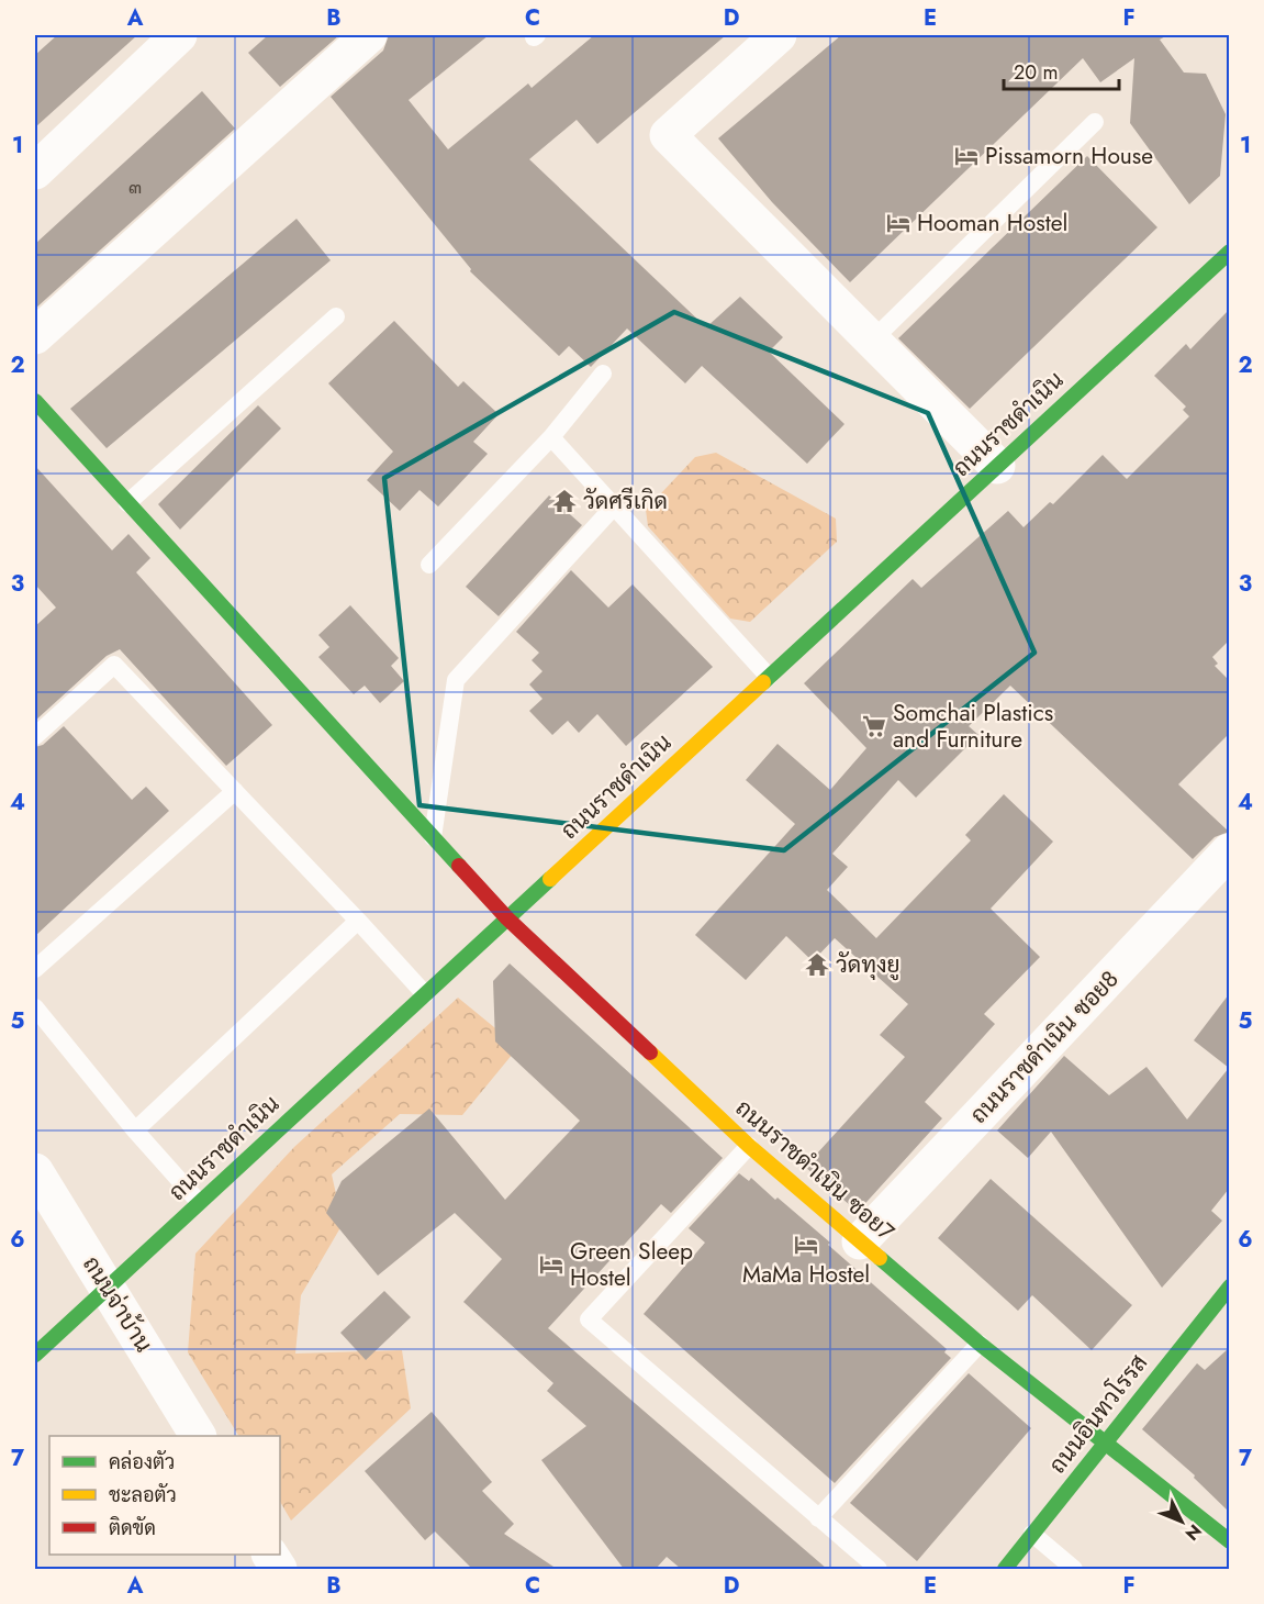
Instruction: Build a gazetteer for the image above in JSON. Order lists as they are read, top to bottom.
{
  "streets": {
    "street": [
      "ถนนราชดำเนิน",
      "ถนนราชดำเนิน ซอย8",
      "ถนนราชดำเนิน ซอย7",
      "ถนนจ่าบ้าน",
      "ถนนอินทวโรรส"
    ]
  },
  "crossings": [
    ["ถนนราชดำเนิน", "ถนนราชดำเนิน ซอย7"],
    ["ถนนราชดำเนิน", "ถนนจ่าบ้าน"],
    ["ถนนราชดำเนิน ซอย8", "ถนนราชดำเนิน ซอย7"],
    ["ถนนราชดำเนิน ซอย7", "ถนนอินทวโรรส"]
  ],
  "places": {
    "hotel": [
      "Pissamorn House",
      "Hooman Hostel",
      "MaMa Hostel",
      "Green Sleep Hostel"
    ],
    "temple": ["วัดศรีเกิด", "วัดทุงยู"],
    "supermarket": ["Somchai Plastics and Furniture"]
  },
  "house_numbers": ["๓"],
  "legend": ["คล่องตัว", "ชะลอตัว", "ติดขัด"],
  "scale_bar": "20 m",
  "north": "bottom right",
  "grid": {
    "columns": [
      "A",
      "B",
      "C",
      "D",
      "E",
      "F"
    ],
    "rows": [
      "1",
      "2",
      "3",
      "4",
      "5",
      "6",
      "7"
    ]
  }
}
